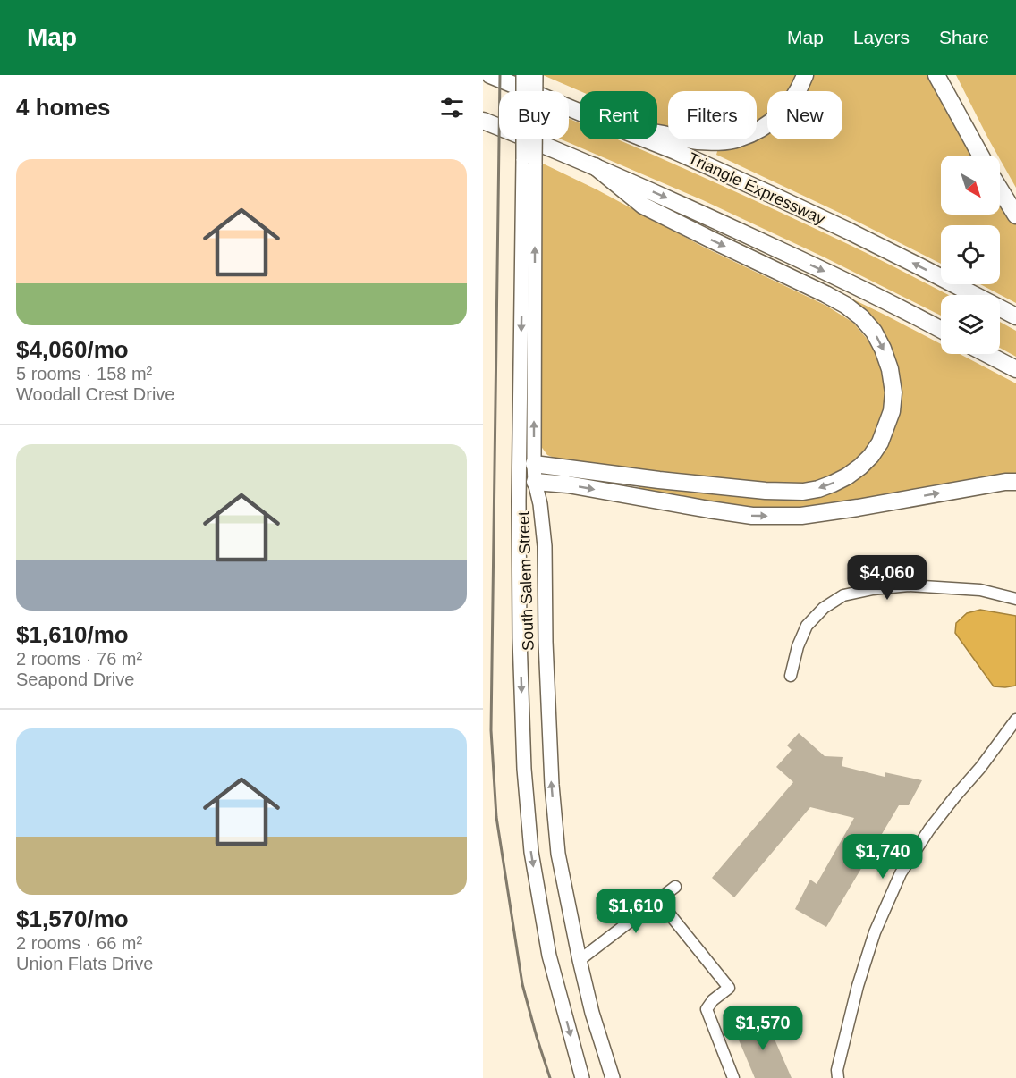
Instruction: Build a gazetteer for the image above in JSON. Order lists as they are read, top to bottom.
{
  "streets": {
    "highway": ["Triangle Expressway"],
    "main road": ["South Salem Street"]
  },
  "north": "bottom right",
  "page": {
    "header": "Map",
    "nav": ["Map", "Layers", "Share"],
    "heading": "4 homes",
    "chip": [
      "Buy",
      "Rent",
      "Filters",
      "New"
    ],
    "list": [
      {
        "name": "$4,060/mo",
        "note": "5 rooms · 158 m² · Woodall Crest Drive"
      },
      {
        "name": "$1,610/mo",
        "note": "2 rooms · 76 m² · Seapond Drive"
      },
      {
        "name": "$1,570/mo",
        "note": "2 rooms · 66 m² · Union Flats Drive"
      }
    ],
    "price": [
      "$4,060",
      "$1,740",
      "$1,610",
      "$1,570"
    ]
  }
}
